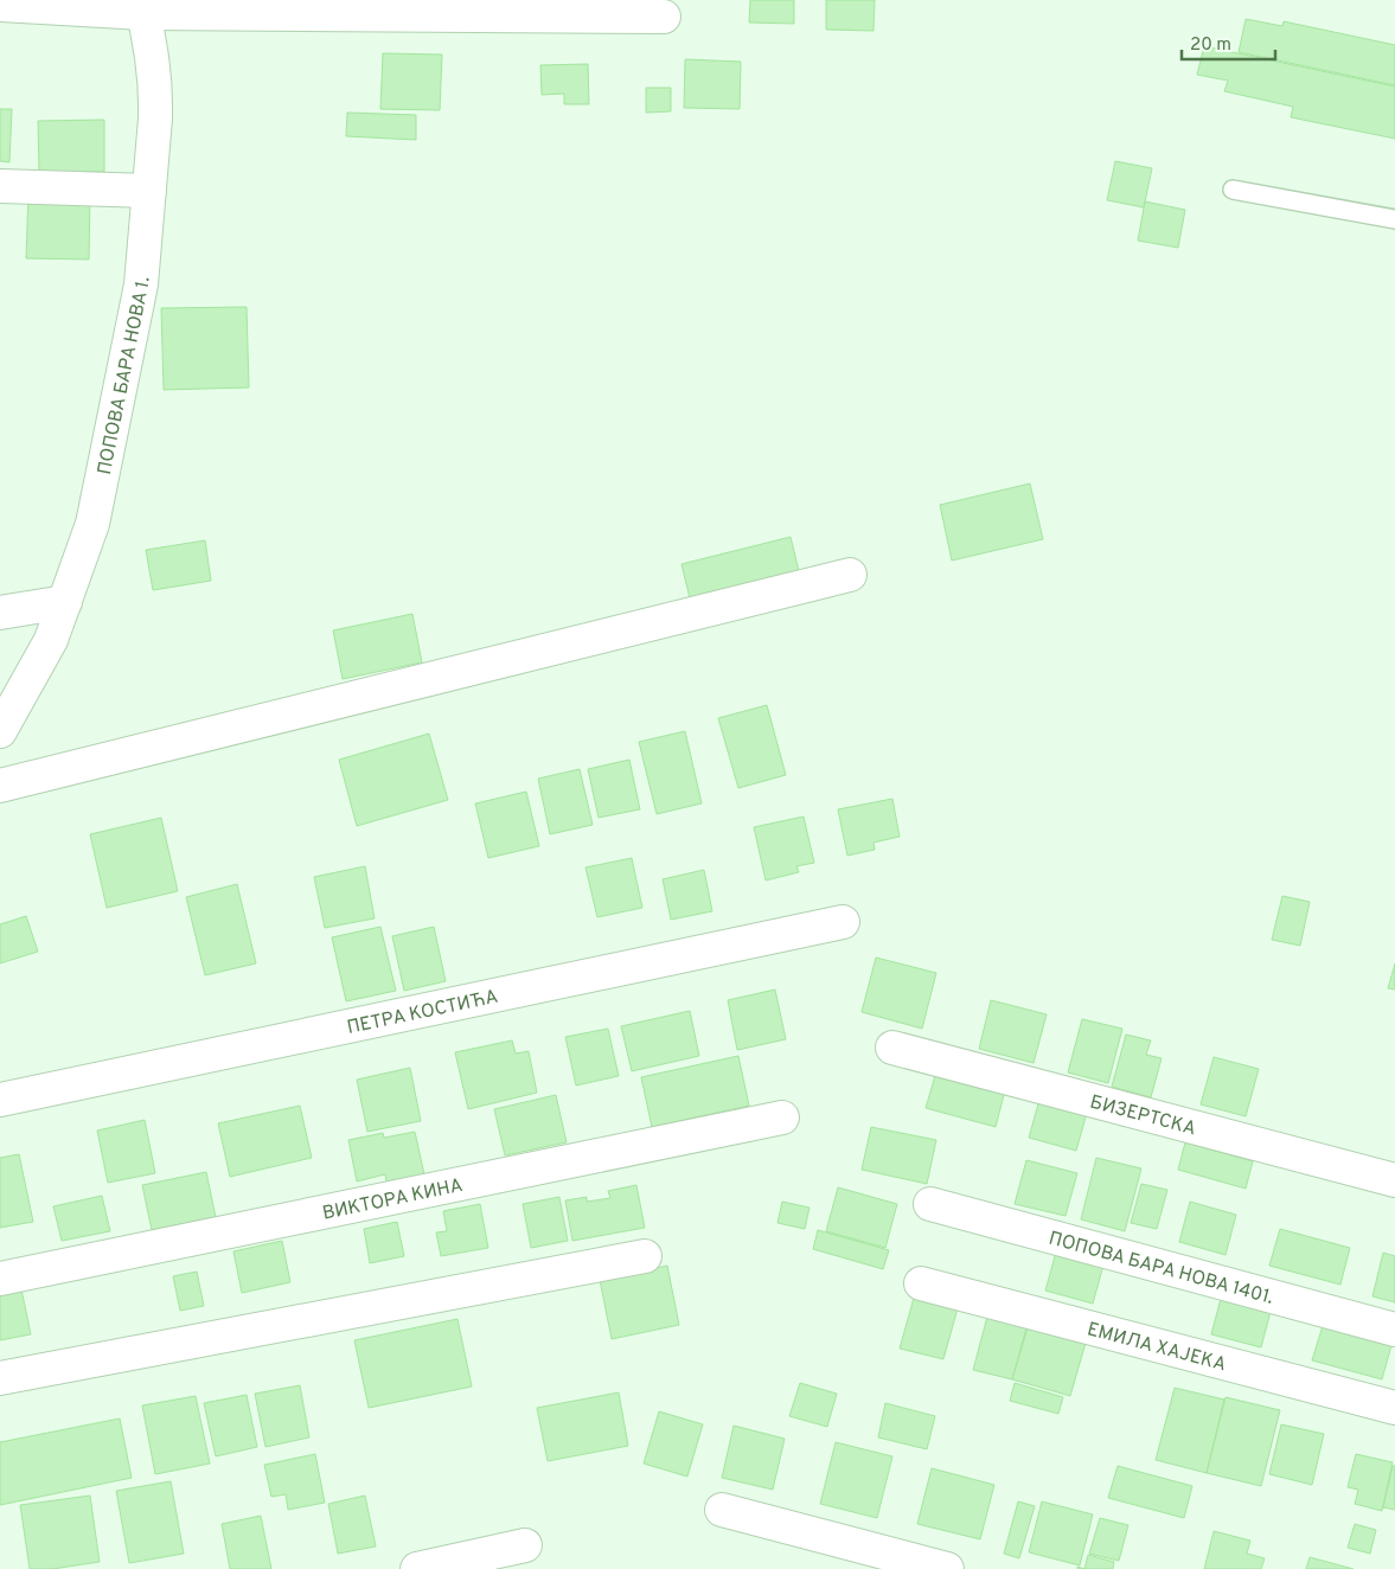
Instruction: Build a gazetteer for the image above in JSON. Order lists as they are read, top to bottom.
{
  "streets": {
    "street": [
      "ПОПОВА БАРА НОВА 1.",
      "ПЕТРА КОСТИЋА",
      "БИЗЕРТСКА",
      "ВИКТОРА КИНА",
      "ПОПОВА БАРА НОВА 1401.",
      "ЕМИЛА ХАЈЕКА"
    ]
  },
  "scale_bar": "20 m"
}
